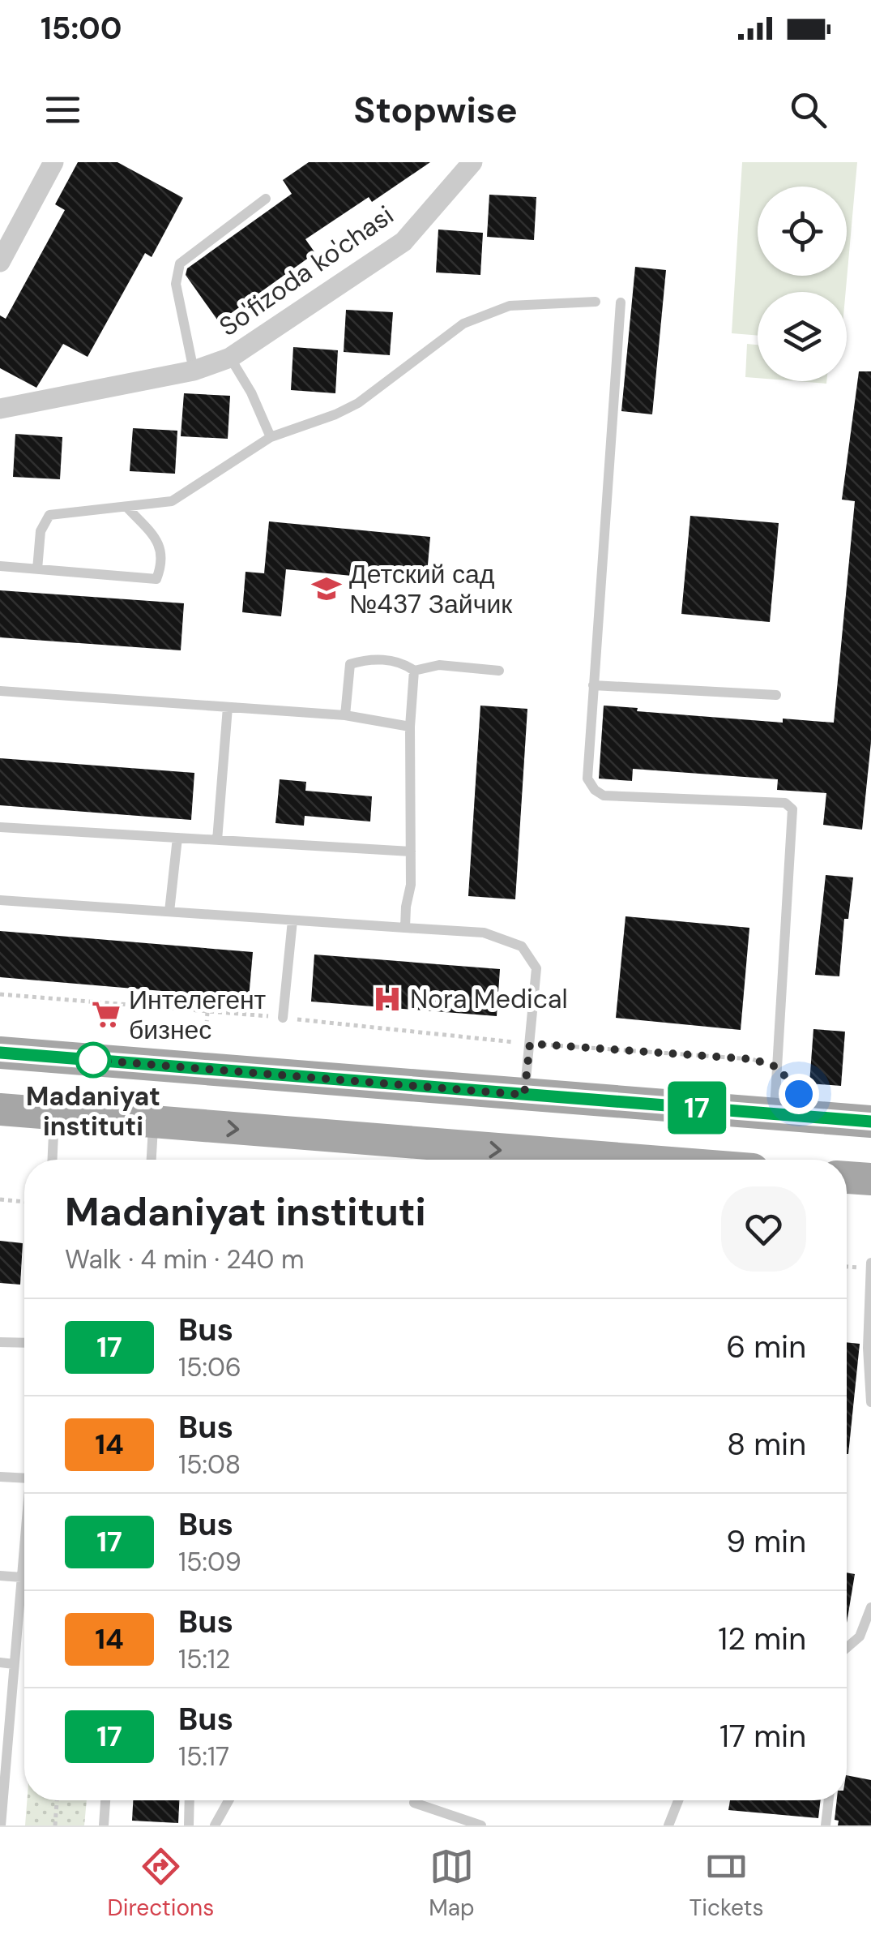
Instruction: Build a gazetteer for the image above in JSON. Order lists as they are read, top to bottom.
{
  "streets": {
    "street": ["So'fizoda ko'chasi"]
  },
  "places": {
    "school or university": ["Детский сад №437 Зайчик"],
    "hospital": ["Nora Medical"],
    "supermarket": ["Интелегент бизнес"],
    "other": ["Madaniyat instituti"]
  },
  "lines": ["bus line 17"],
  "page": {
    "status": "15:00",
    "header": "Stopwise",
    "on_map": "17",
    "heading": ["Madaniyat instituti", "Walk · 4 min · 240 m"],
    "list": [
      {
        "mark": "17",
        "name": "Bus",
        "note": "15:06",
        "value": "6 min"
      },
      {
        "mark": "14",
        "name": "Bus",
        "note": "15:08",
        "value": "8 min"
      },
      {
        "mark": "17",
        "name": "Bus",
        "note": "15:09",
        "value": "9 min"
      },
      {
        "mark": "14",
        "name": "Bus",
        "note": "15:12",
        "value": "12 min"
      },
      {
        "mark": "17",
        "name": "Bus",
        "note": "15:17",
        "value": "17 min"
      }
    ],
    "tabs": ["Directions", "Map", "Tickets"]
  }
}
